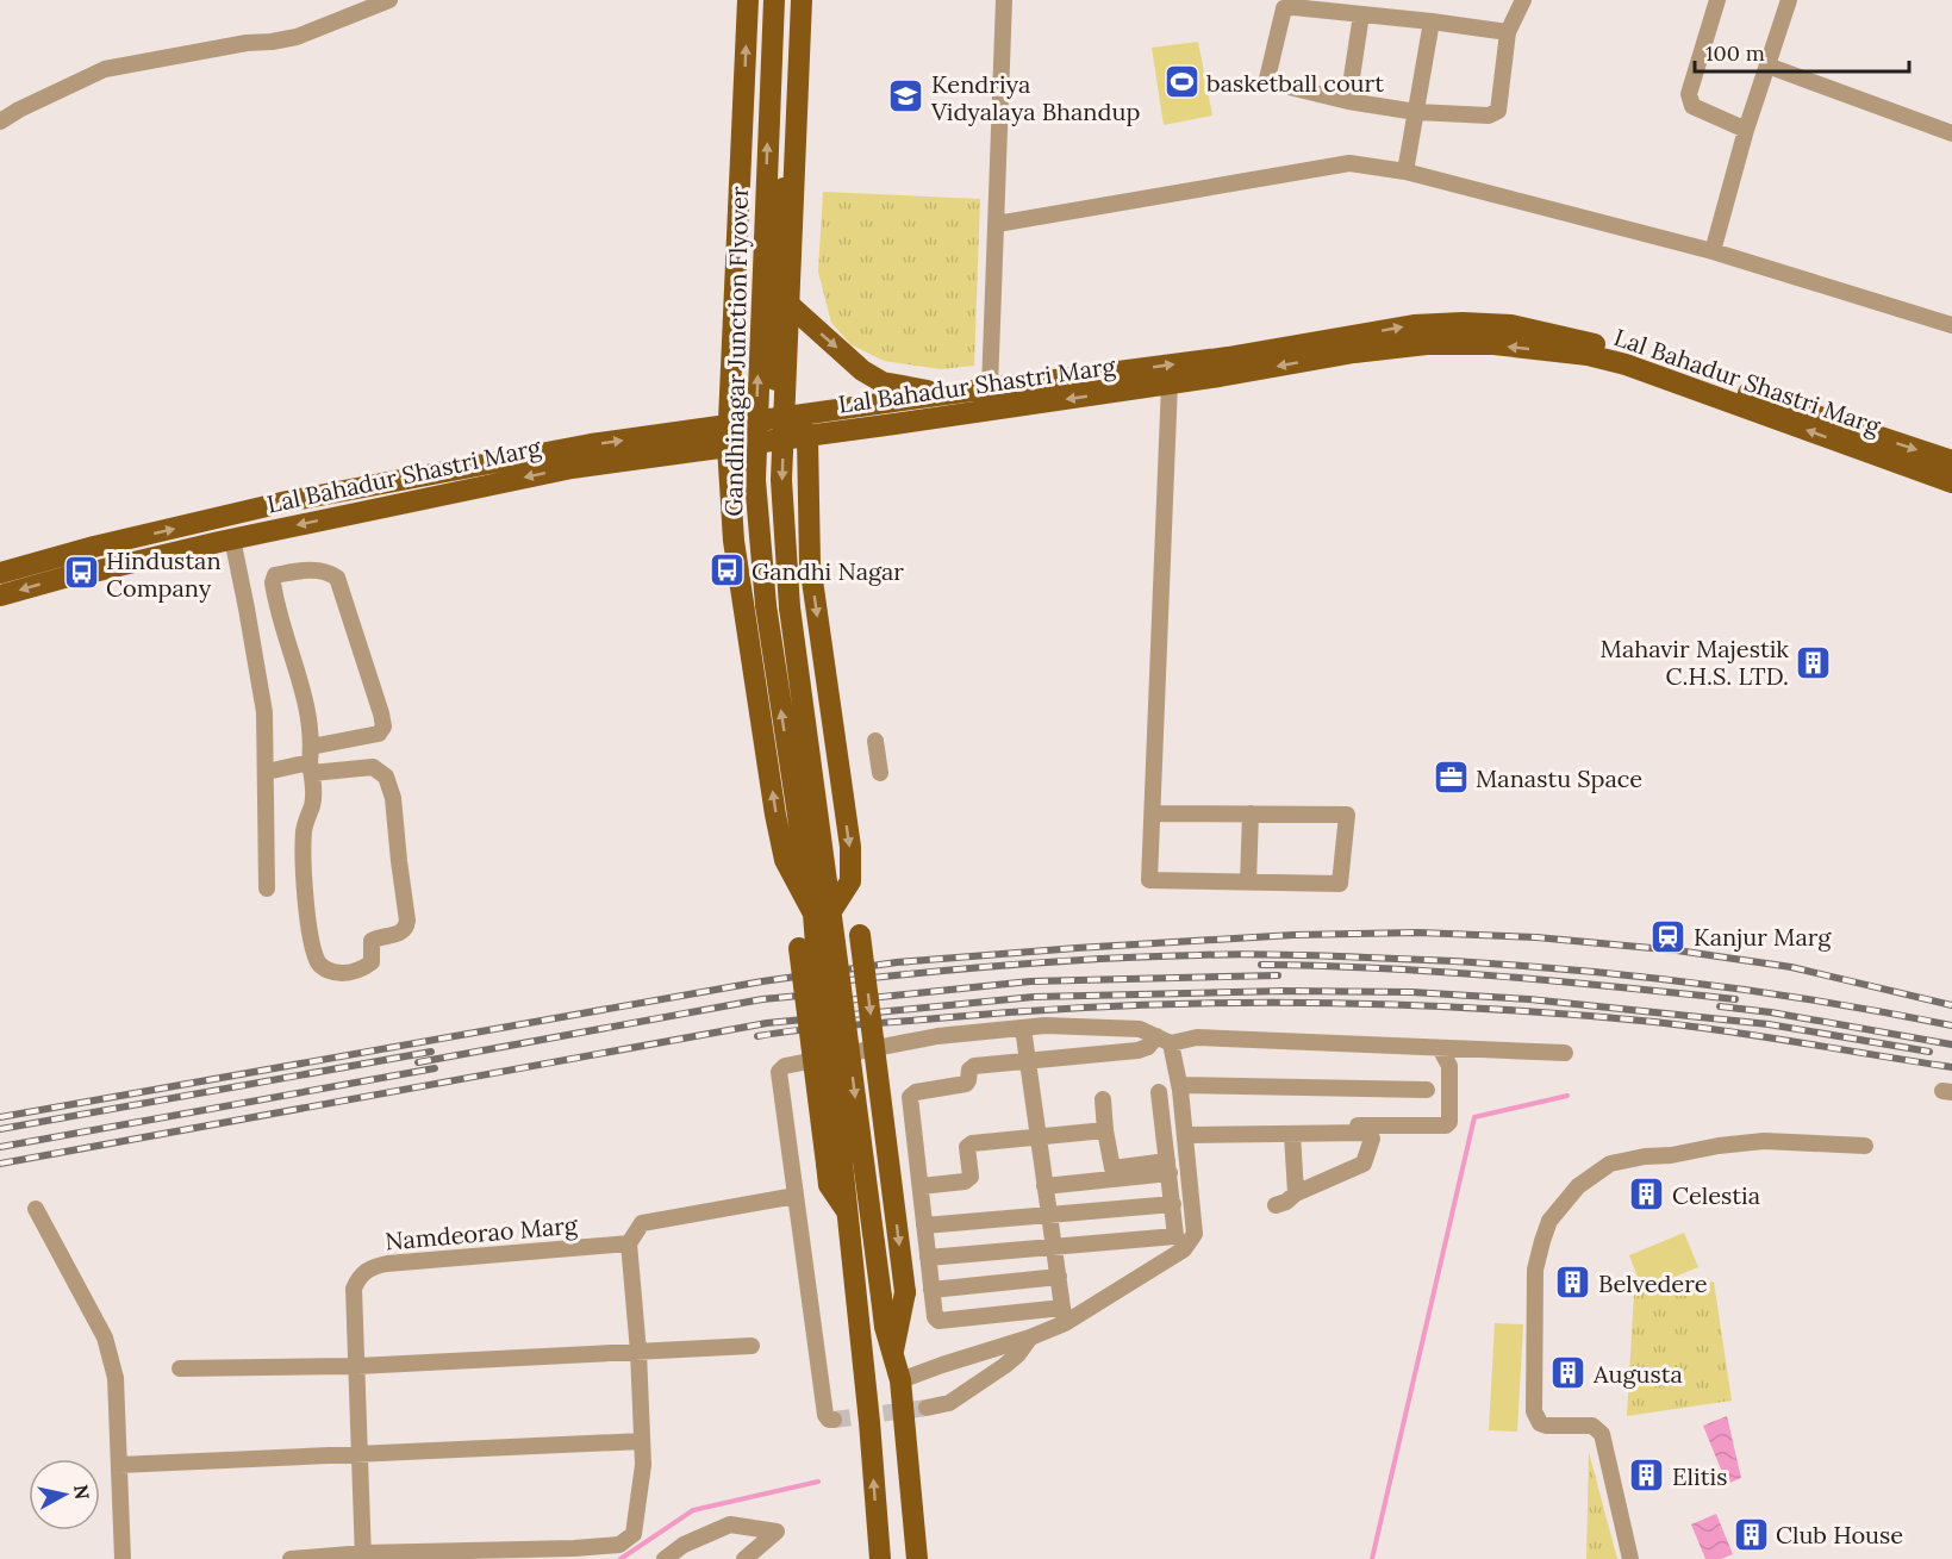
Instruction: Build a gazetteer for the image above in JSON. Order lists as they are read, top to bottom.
{
  "streets": {
    "main road": ["Gandhinagar Junction Flyover", "Lal Bahadur Shastri Marg"],
    "street": ["Namdeorao Marg"]
  },
  "places": {
    "sports": ["basketball court"],
    "school or university": ["Kendriya Vidyalaya Bhandup"],
    "bus stop": ["Gandhi Nagar", "Hindustan Company"],
    "building": [
      "Mahavir Majestik C.H.S. LTD.",
      "Celestia",
      "Belvedere",
      "Augusta",
      "Elitis",
      "Club House"
    ],
    "office": ["Manastu Space"],
    "station": ["Kanjur Marg"]
  },
  "scale_bar": "100 m",
  "north": "right"
}
